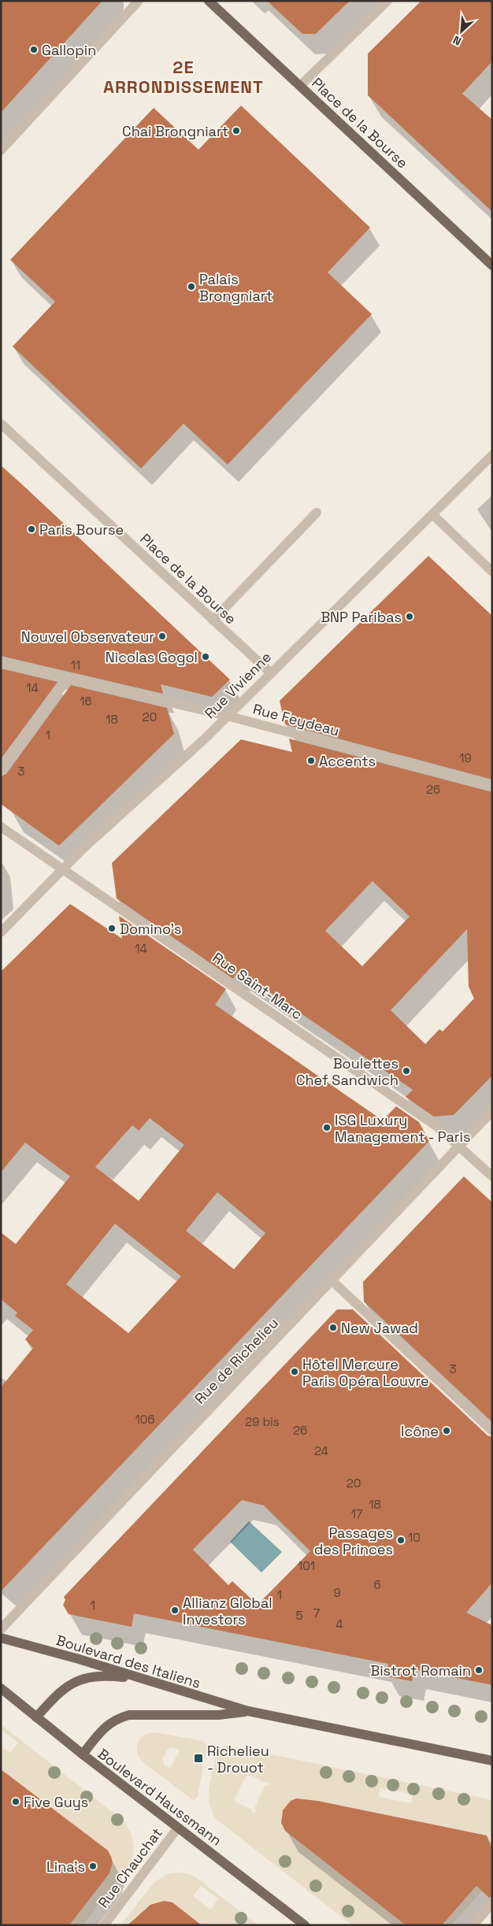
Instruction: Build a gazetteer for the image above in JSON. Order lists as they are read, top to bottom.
{
  "streets": {
    "main road": ["Place de la Bourse", "Boulevard des Italiens", "Boulevard Haussmann"],
    "street": [
      "Rue Vivienne",
      "Rue Feydeau",
      "Rue Saint-Marc",
      "Rue de Richelieu",
      "Rue Chauchat"
    ]
  },
  "crossings": [
    ["Place de la Bourse", "Rue Vivienne"],
    ["Rue Vivienne", "Rue Feydeau"],
    ["Rue Vivienne", "Rue Saint-Marc"],
    ["Rue Saint-Marc", "Rue de Richelieu"],
    ["Boulevard des Italiens", "Boulevard Haussmann"],
    ["Boulevard Haussmann", "Rue Chauchat"]
  ],
  "districts": ["2E ARRONDISSEMENT"],
  "places": {
    "other": [
      "Gallopin",
      "Chai Brongniart",
      "Palais Brongniart",
      "Paris Bourse",
      "BNP Paribas",
      "Nouvel Observateur",
      "Nicolas Gogol",
      "Accents",
      "Domino's",
      "Boulettes Chef Sandwich",
      "ISG Luxury Management - Paris",
      "New Jawad",
      "Hôtel Mercure Paris Opéra Louvre",
      "Icône",
      "Passages des Princes",
      "Allianz Global Investors",
      "Bistrot Romain",
      "Five Guys",
      "Lina's"
    ],
    "transit": ["Richelieu - Drouot"]
  },
  "house_numbers": [
    "11",
    "14",
    "16",
    "20",
    "18",
    "1",
    "19",
    "3",
    "26",
    "14",
    "3",
    "106",
    "29 bis",
    "26",
    "24",
    "20",
    "18",
    "17",
    "10",
    "101",
    "6",
    "9",
    "1",
    "1",
    "7",
    "5",
    "4"
  ],
  "north": "bottom left"
}
